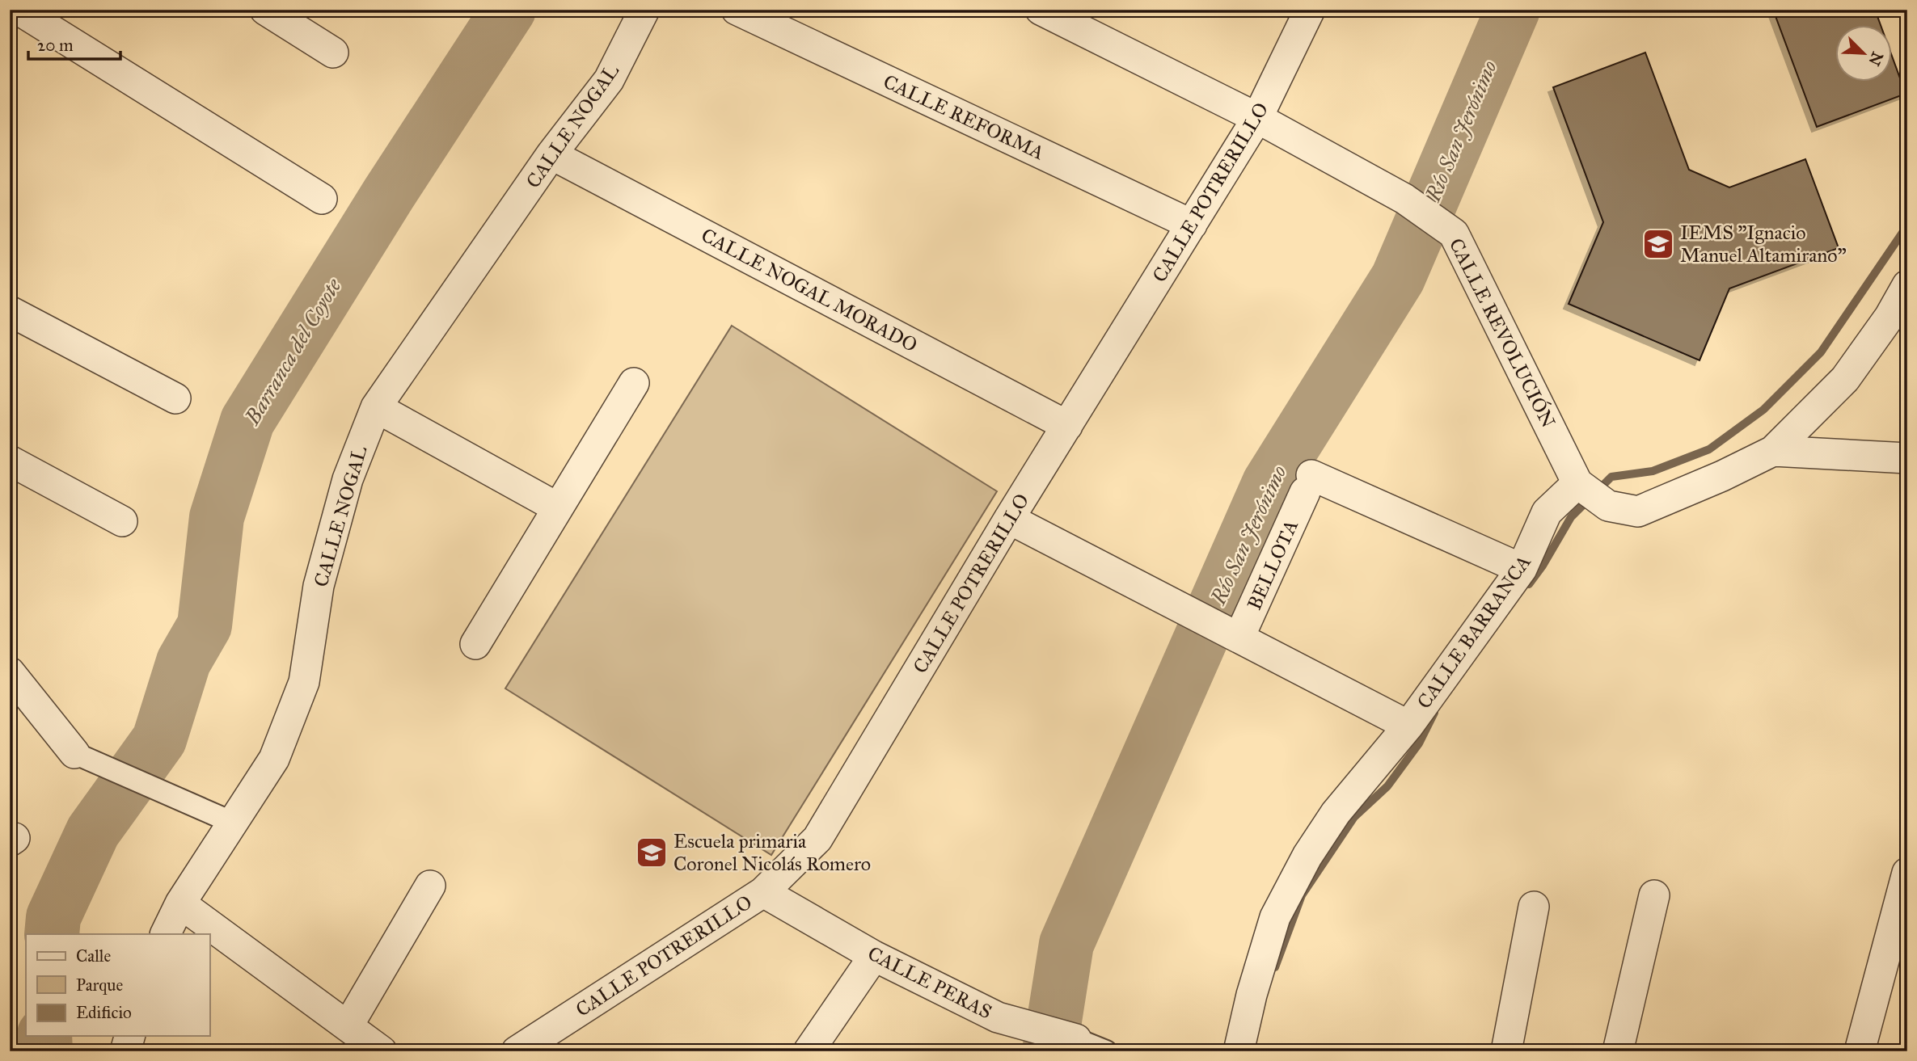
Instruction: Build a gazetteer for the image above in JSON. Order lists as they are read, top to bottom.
{
  "streets": {
    "street": [
      "CALLE REFORMA",
      "CALLE NOGAL",
      "CALLE POTRERILLO",
      "CALLE NOGAL MORADO",
      "CALLE REVOLUCIÓN",
      "BELLOTA",
      "CALLE BARRANCA",
      "CALLE PERAS"
    ]
  },
  "crossings": [
    ["CALLE REFORMA", "CALLE POTRERILLO"],
    ["CALLE NOGAL", "CALLE NOGAL MORADO"],
    ["CALLE POTRERILLO", "CALLE NOGAL MORADO"],
    ["CALLE POTRERILLO", "CALLE REVOLUCIÓN"],
    ["CALLE POTRERILLO", "CALLE PERAS"],
    ["CALLE REVOLUCIÓN", "CALLE BARRANCA"],
    ["BELLOTA", "CALLE BARRANCA"]
  ],
  "water": ["Río San Jerónimo", "Barranca del Coyote"],
  "places": {
    "school or university": ["IEMS \"Ignacio Manuel Altamirano\"", "Escuela primaria Coronel Nicolás Romero"]
  },
  "legend": ["Calle", "Parque", "Edificio"],
  "scale_bar": "20 m",
  "north": "bottom right"
}
